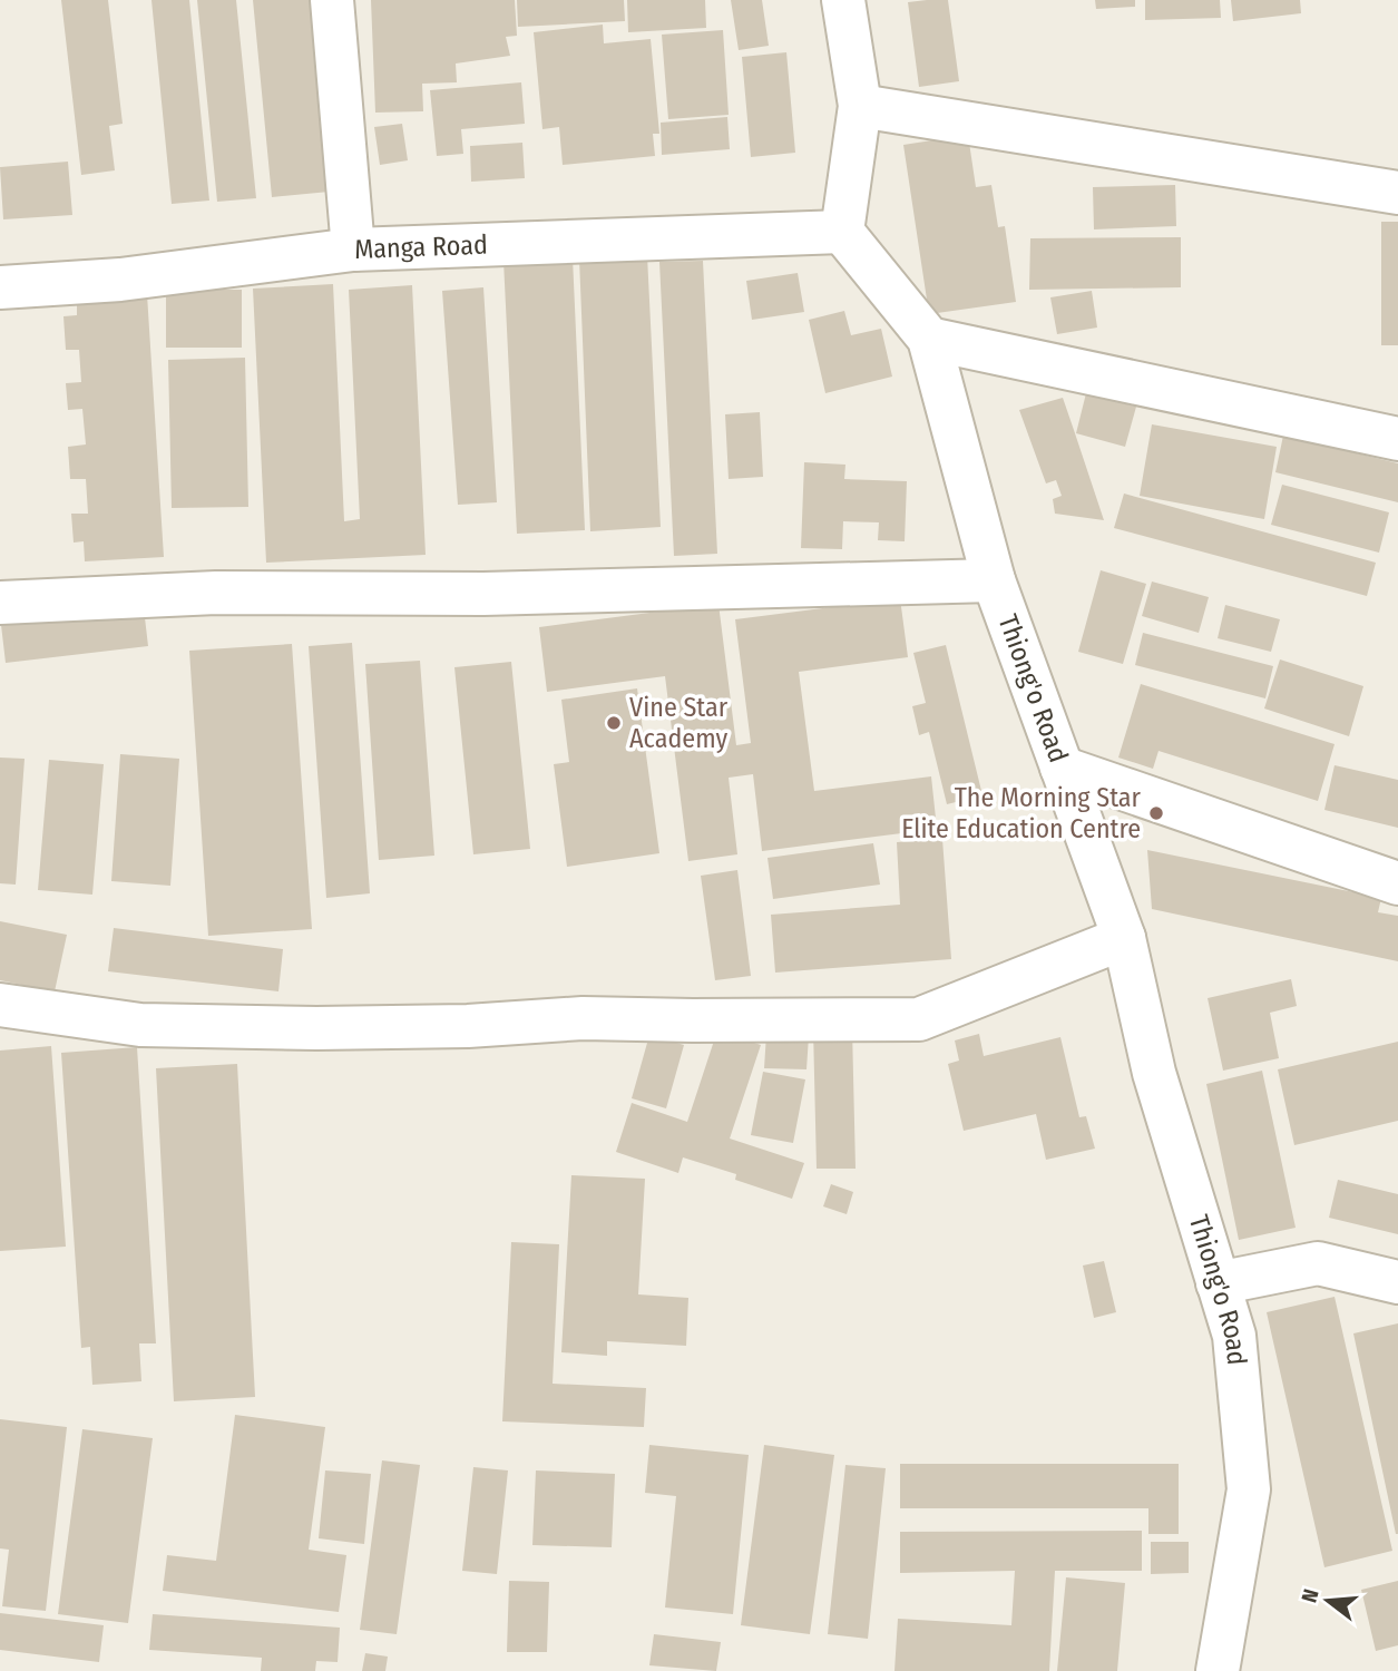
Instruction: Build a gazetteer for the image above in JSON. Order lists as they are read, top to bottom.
{
  "streets": {
    "street": ["Manga Road", "Thiong'o Road"]
  },
  "crossings": [
    ["Manga Road", "Thiong'o Road"]
  ],
  "places": ["Vine Star Academy", "The Morning Star Elite Education Centre"],
  "north": "left"
}
